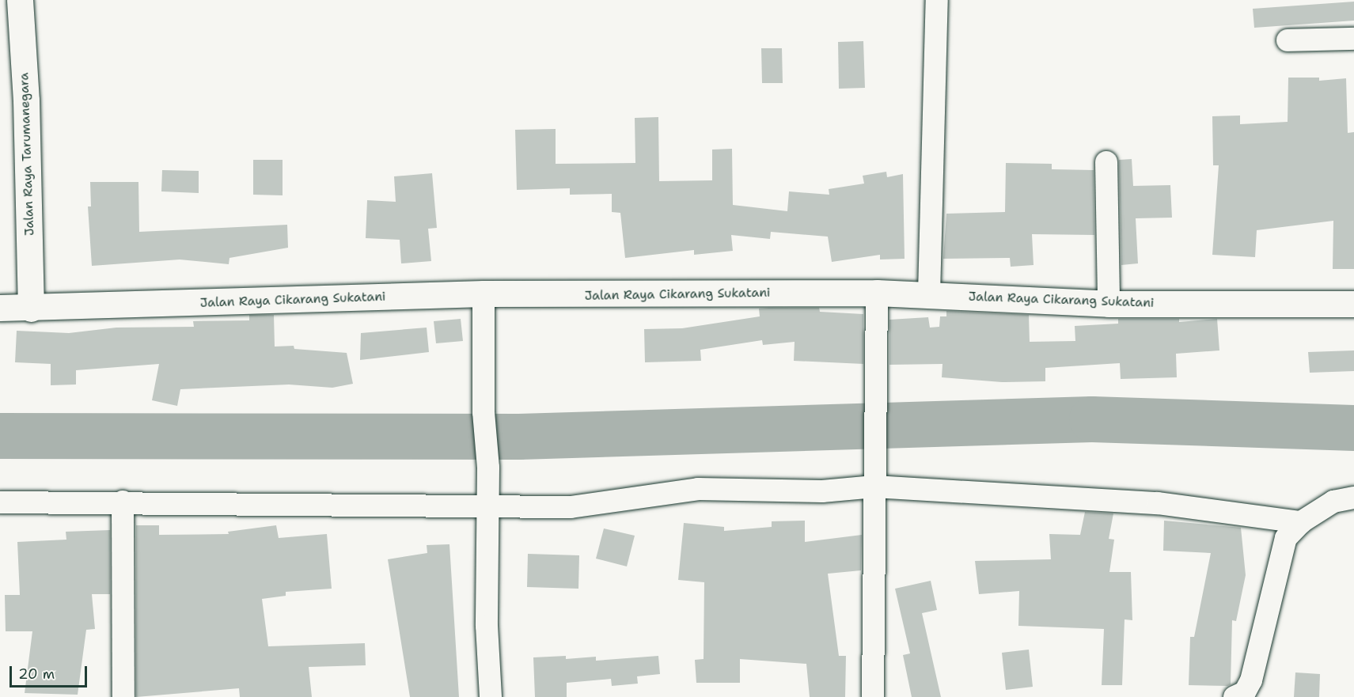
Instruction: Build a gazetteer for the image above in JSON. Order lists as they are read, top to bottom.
{
  "streets": {
    "main road": ["Jalan Raya Tarumanegara", "Jalan Raya Cikarang Sukatani"]
  },
  "crossings": [
    ["Jalan Raya Tarumanegara", "Jalan Raya Cikarang Sukatani"]
  ],
  "scale_bar": "20 m"
}
